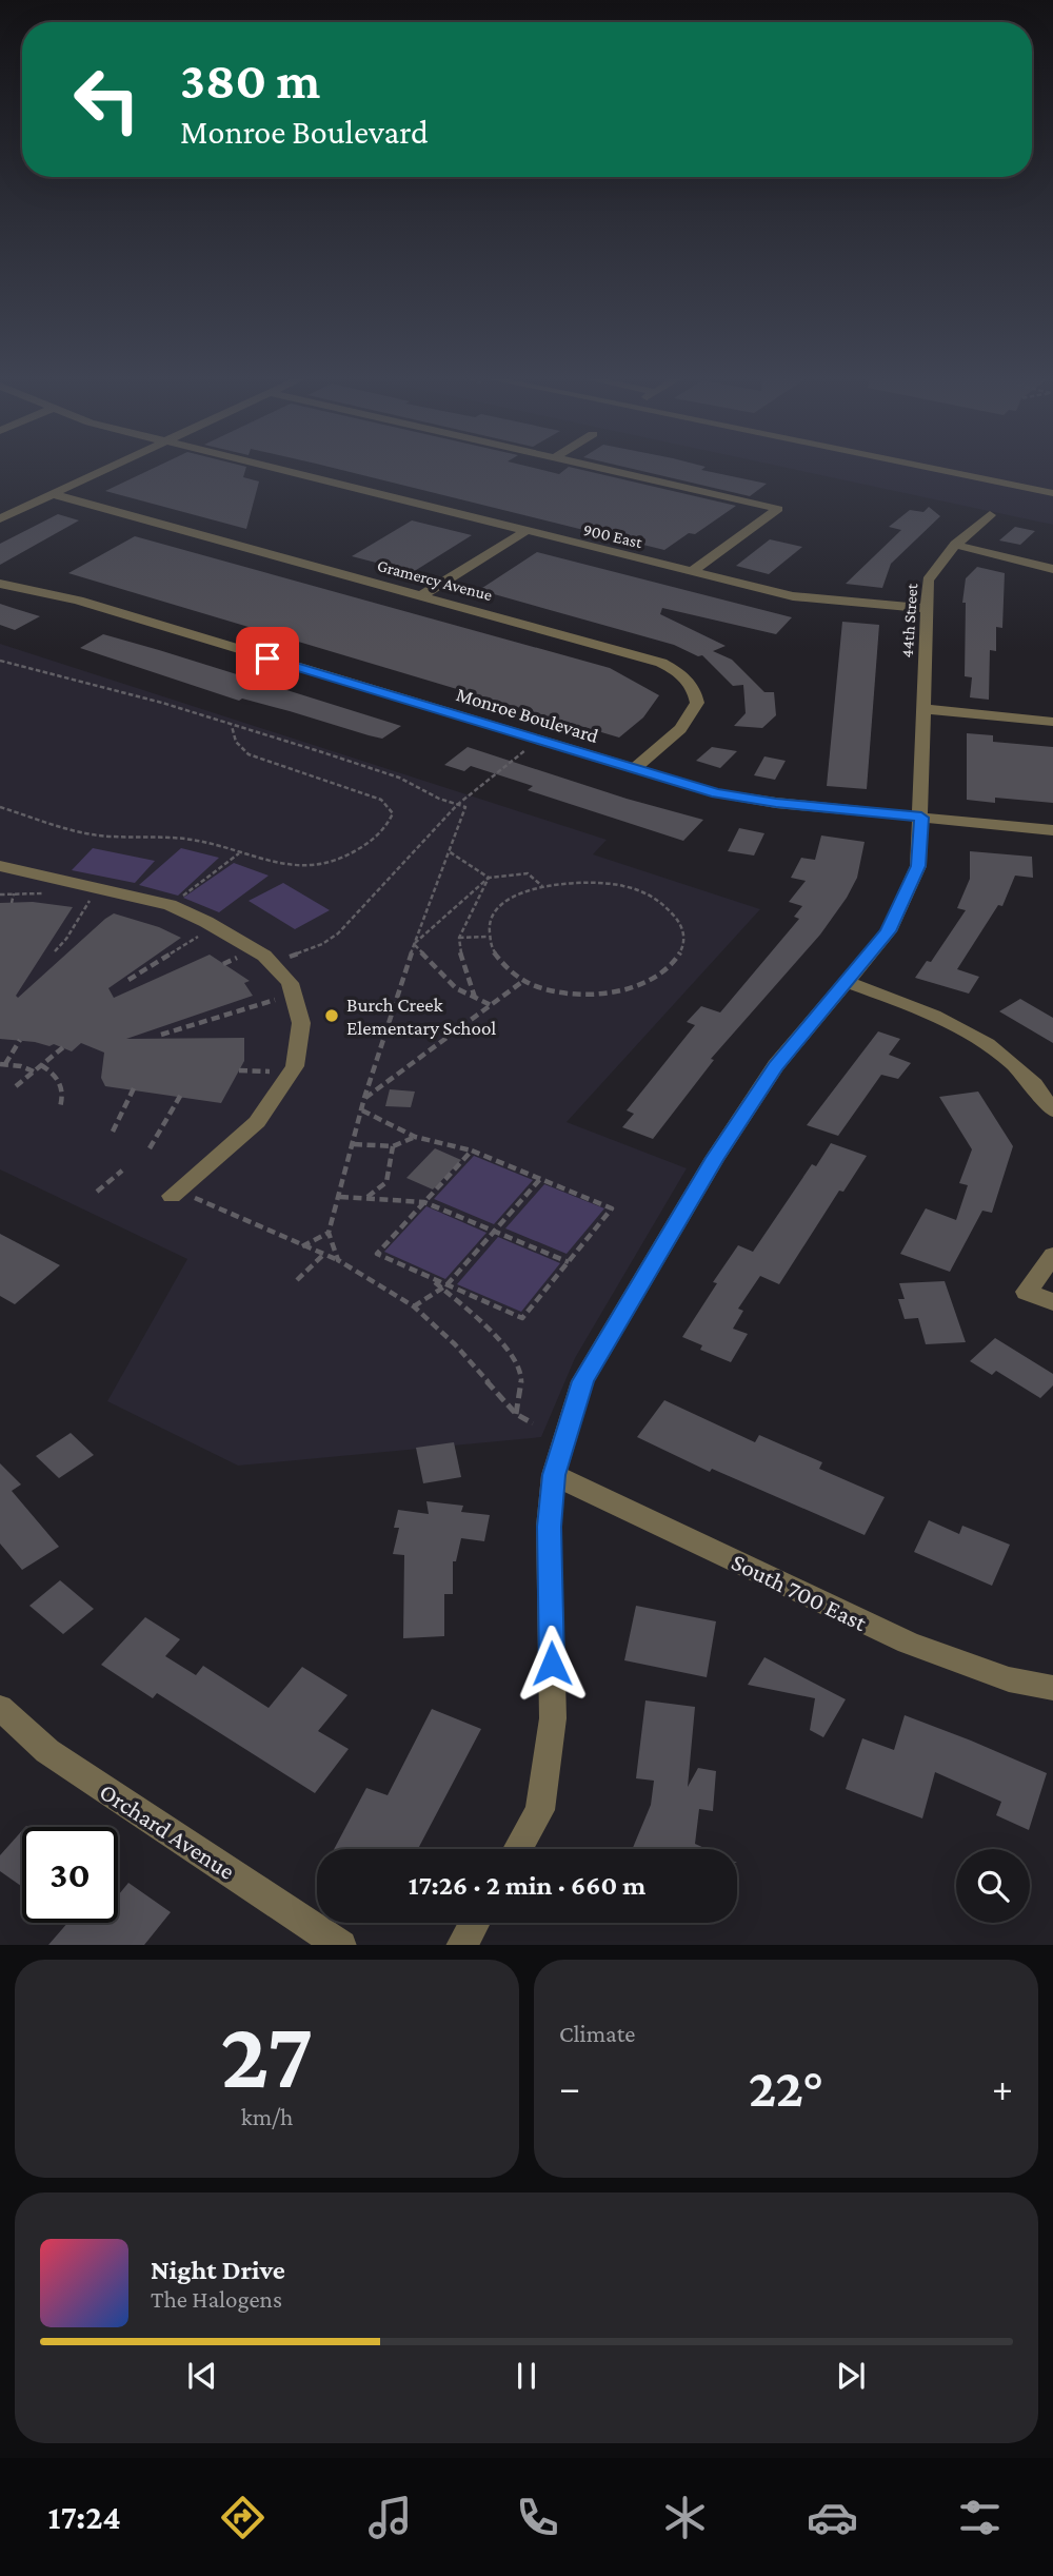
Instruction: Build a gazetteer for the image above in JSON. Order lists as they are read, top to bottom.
{
  "streets": {
    "street": [
      "900 East",
      "Gramercy Avenue",
      "44th Street",
      "Monroe Boulevard",
      "South 700 East",
      "Orchard Avenue"
    ]
  },
  "crossings": [
    ["900 East", "44th Street"],
    ["Gramercy Avenue", "Monroe Boulevard"],
    ["44th Street", "Monroe Boulevard"],
    ["44th Street", "South 700 East"]
  ],
  "places": ["Burch Creek Elementary School"],
  "page": {
    "turn": ["380 m", "Monroe Boulevard"],
    "limit": "30",
    "trip": "17:26 · 2 min · 660 m",
    "tile": [
      ["27", "km/h"],
      "Climate"
    ],
    "heat": ["−", "22°", "+"],
    "song": ["Night Drive", "The Halogens"],
    "tabs": "17:24"
  }
}
